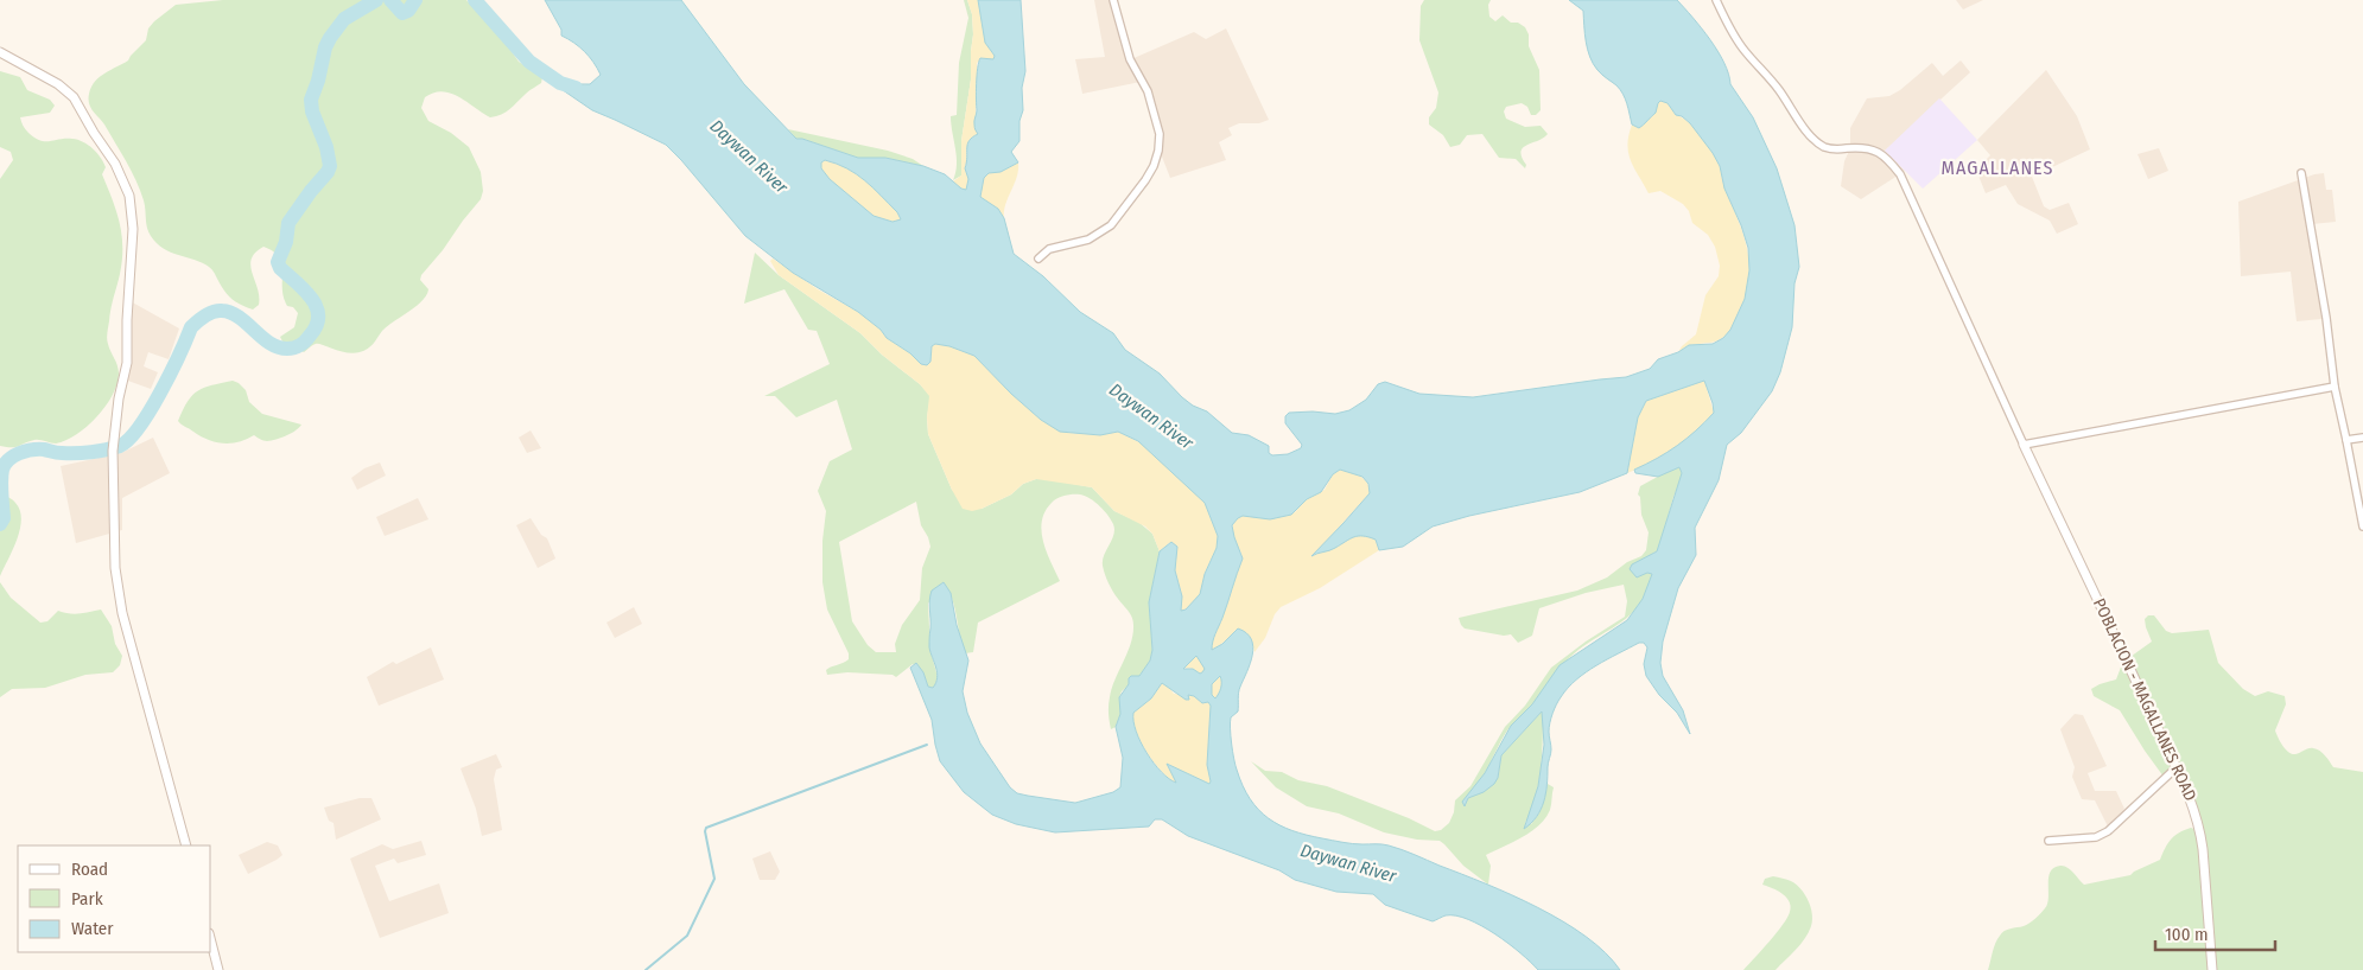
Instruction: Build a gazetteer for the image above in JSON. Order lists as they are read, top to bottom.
{
  "streets": {
    "street": ["POBLACION - MAGALLANES ROAD"]
  },
  "districts": ["MAGALLANES"],
  "water": ["Daywan River"],
  "legend": ["Road", "Park", "Water"],
  "scale_bar": "100 m"
}
